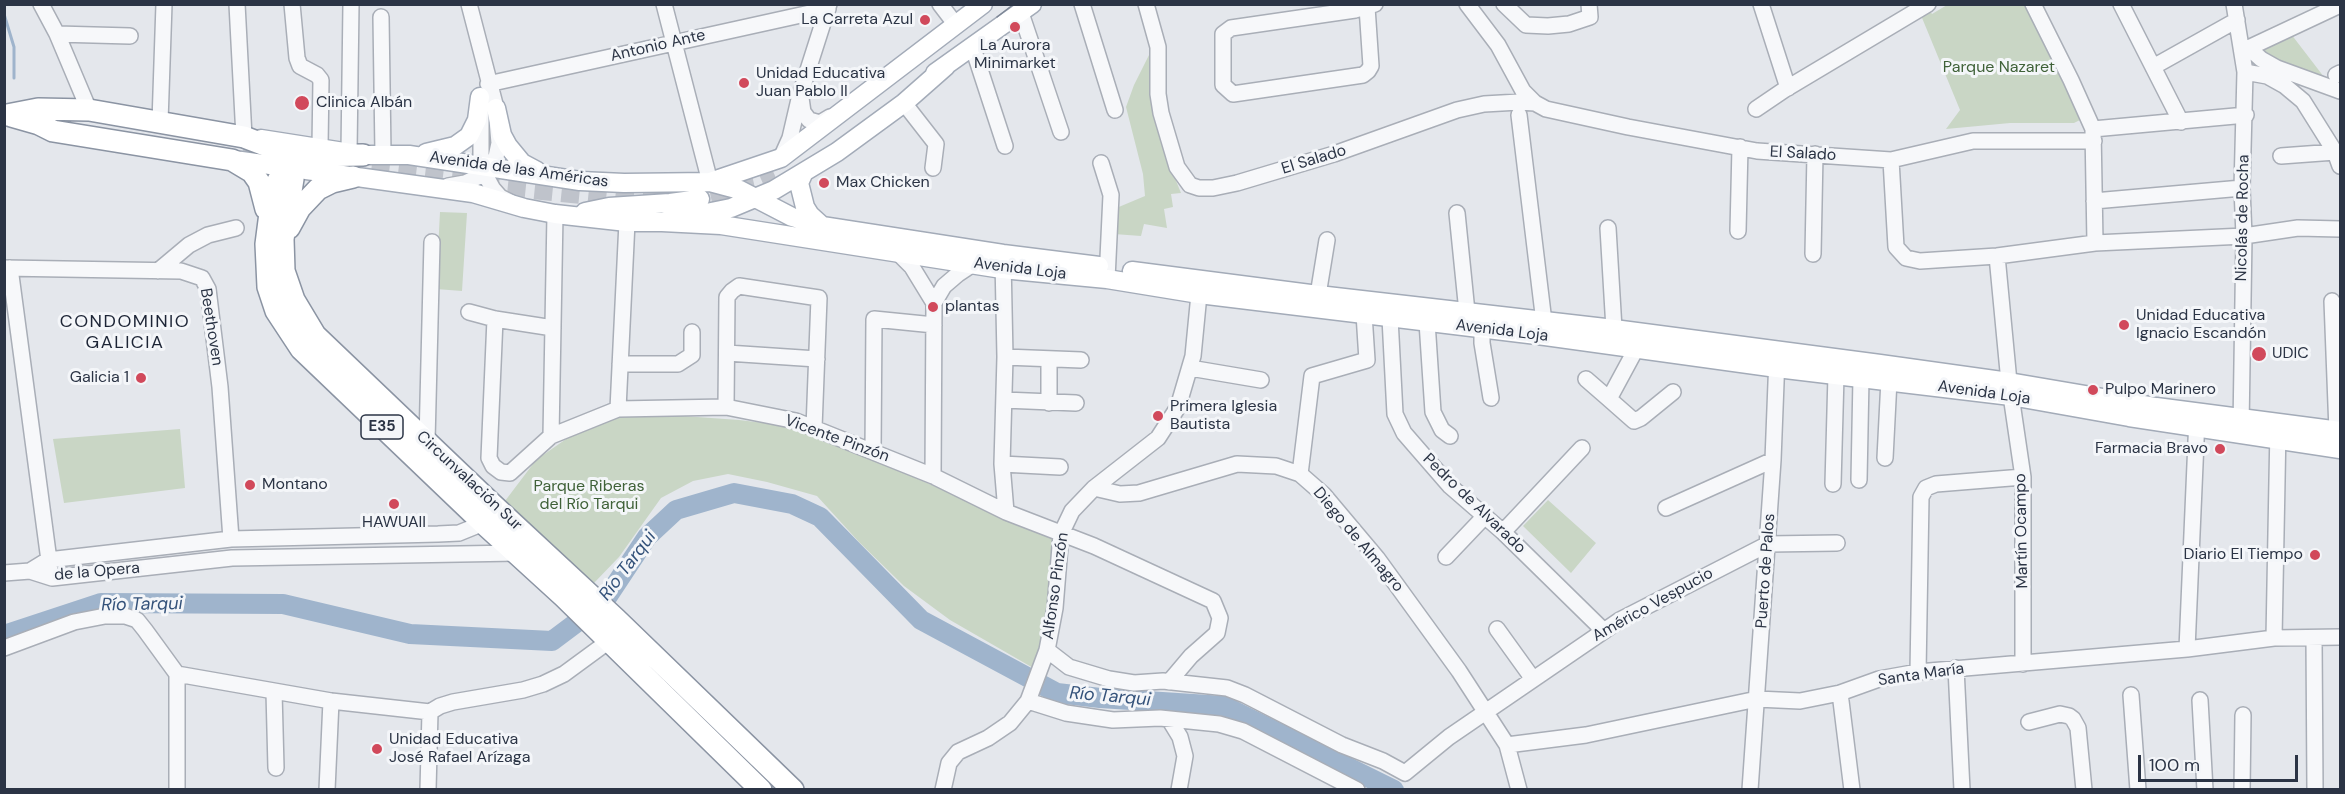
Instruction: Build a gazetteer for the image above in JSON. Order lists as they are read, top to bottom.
{
  "streets": {
    "highway": ["Avenida de las Américas", "E35", "Circunvalación Sur"],
    "main road": ["Avenida Loja"],
    "street": [
      "Antonio Ante",
      "El Salado",
      "Nicolás de Rocha",
      "Beethoven",
      "Vicente Pinzón",
      "Pedro de Alvarado",
      "Martín Ocampo",
      "Diego de Almagro",
      "Puerto de Palos",
      "de la Opera",
      "Alfonso Pinzón",
      "Américo Vespucio",
      "Santa María"
    ]
  },
  "crossings": [
    ["El Salado", "Nicolás de Rocha"],
    ["Avenida de las Américas", "Avenida Loja"],
    ["Avenida de las Américas", "E35"],
    ["Avenida de las Américas", "Circunvalación Sur"],
    ["Nicolás de Rocha", "Avenida Loja"],
    ["Avenida Loja", "Pedro de Alvarado"],
    ["Avenida Loja", "Martín Ocampo"],
    ["Avenida Loja", "Puerto de Palos"],
    ["Avenida Loja", "Alfonso Pinzón"],
    ["Beethoven", "de la Opera"],
    ["E35", "Circunvalación Sur"],
    ["Vicente Pinzón", "Alfonso Pinzón"],
    ["Vicente Pinzón", "Américo Vespucio"],
    ["Circunvalación Sur", "de la Opera"],
    ["Pedro de Alvarado", "Américo Vespucio"],
    ["Martín Ocampo", "Santa María"],
    ["Diego de Almagro", "Alfonso Pinzón"],
    ["Diego de Almagro", "Américo Vespucio"],
    ["Diego de Almagro", "Santa María"],
    ["Puerto de Palos", "Américo Vespucio"],
    ["Puerto de Palos", "Santa María"]
  ],
  "districts": ["CONDOMINIO GALICIA"],
  "water": ["Río Tarqui"],
  "parks": ["Parque Nazaret", "Parque Riberas del Río Tarqui"],
  "places": [
    "La Carreta Azul",
    "La Aurora Minimarket",
    "Unidad Educativa Juan Pablo II",
    "Clinica Albán",
    "Max Chicken",
    "plantas",
    "Unidad Educativa Ignacio Escandón",
    "UDIC",
    "Galicia 1",
    "Pulpo Marinero",
    "Primera Iglesia Bautista",
    "Farmacia Bravo",
    "Montano",
    "HAWUAII",
    "Diario El Tiempo",
    "Unidad Educativa José Rafael Arízaga"
  ],
  "scale_bar": "100 m"
}
